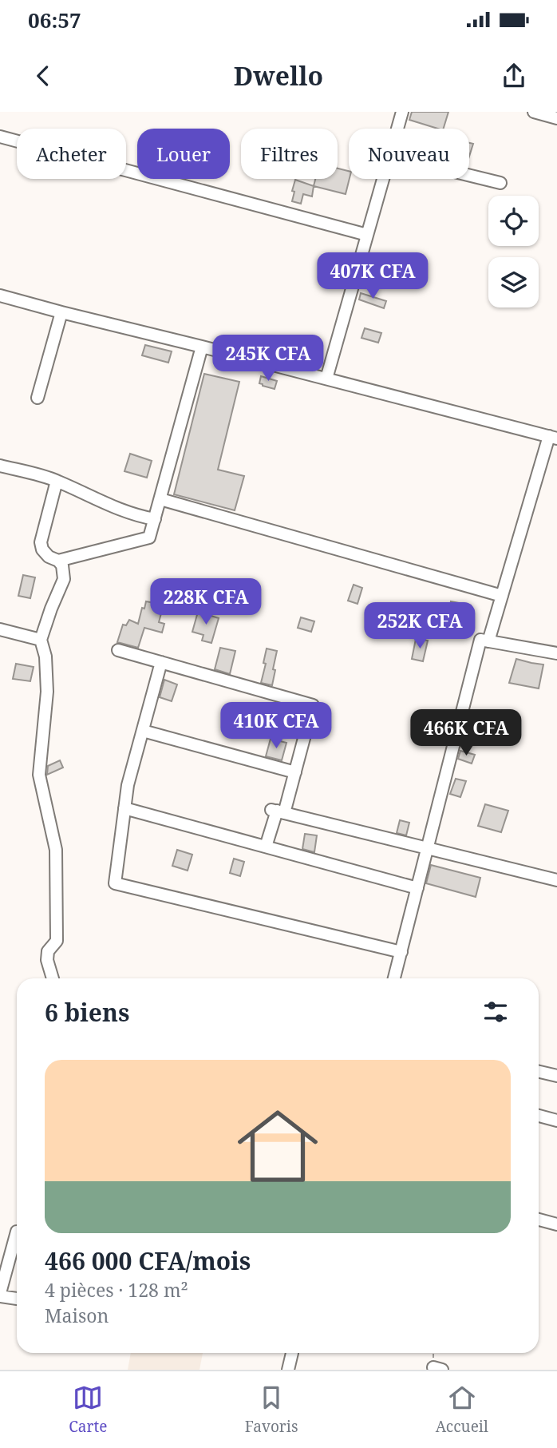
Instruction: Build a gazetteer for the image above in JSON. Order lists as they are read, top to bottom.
{
  "page": {
    "status": "06:57",
    "header": "Dwello",
    "chip": [
      "Acheter",
      "Louer",
      "Filtres",
      "Nouveau"
    ],
    "price": [
      "407K CFA",
      "245K CFA",
      "228K CFA",
      "252K CFA",
      "410K CFA",
      "466K CFA"
    ],
    "heading": "6 biens",
    "list": [
      {
        "name": "466 000 CFA/mois",
        "note": "4 pièces · 128 m² · Maison"
      }
    ],
    "tabs": ["Carte", "Favoris", "Accueil"]
  }
}
